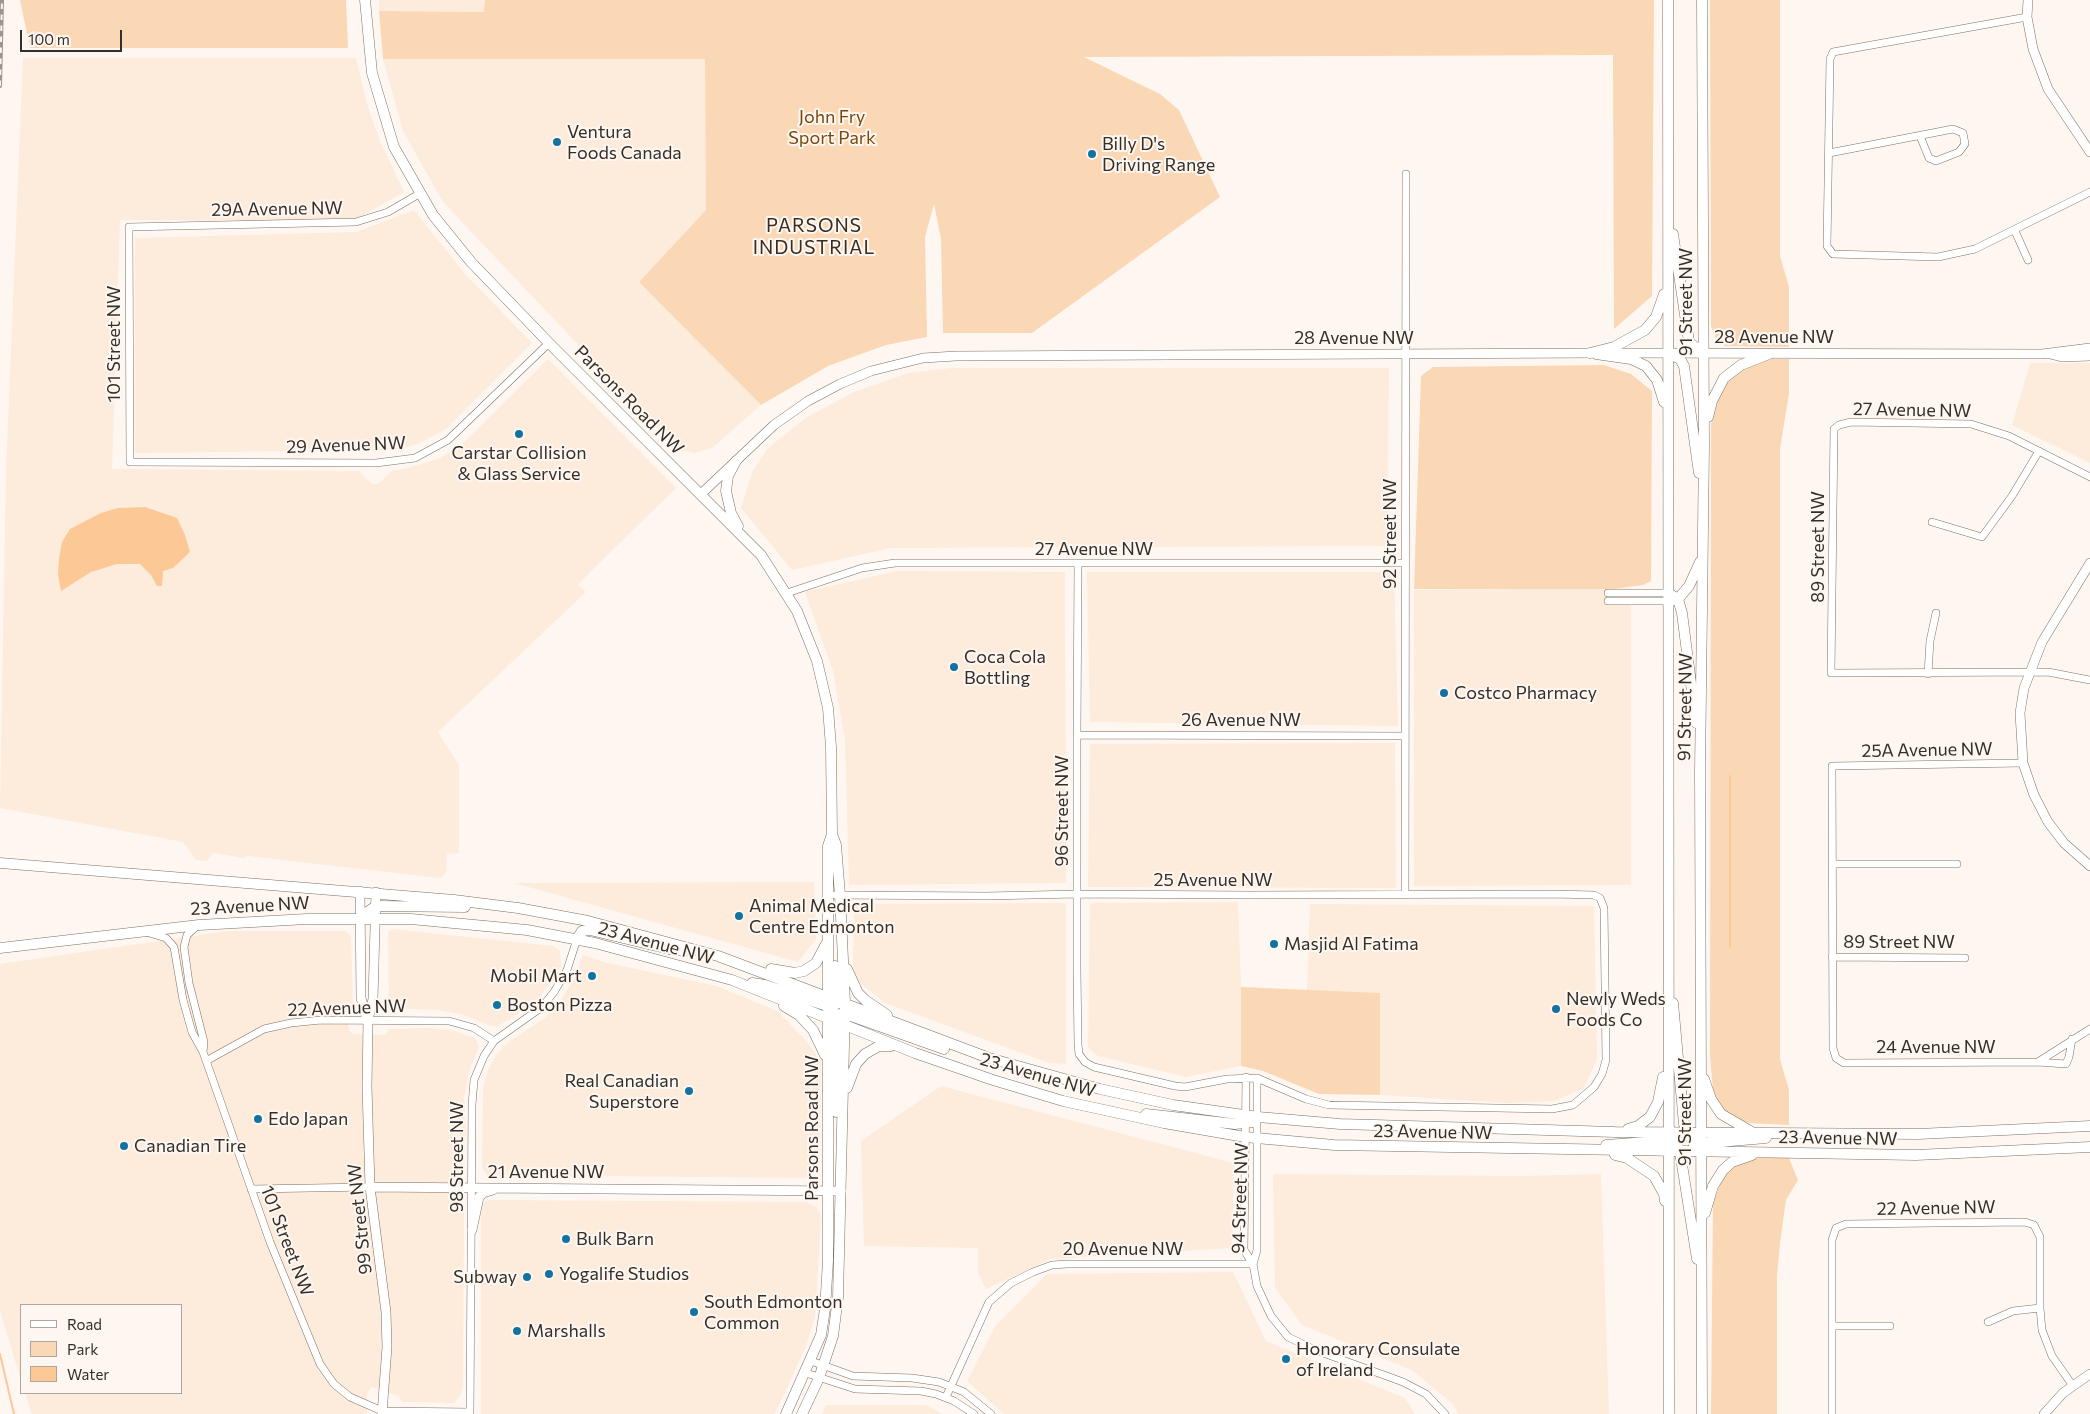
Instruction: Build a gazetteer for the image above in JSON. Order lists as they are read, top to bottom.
{
  "streets": {
    "main road": ["91 Street NW", "Parsons Road NW", "23 Avenue NW"],
    "street": [
      "29A Avenue NW",
      "28 Avenue NW",
      "101 Street NW",
      "27 Avenue NW",
      "29 Avenue NW",
      "92 Street NW",
      "89 Street NW",
      "26 Avenue NW",
      "25A Avenue NW",
      "96 Street NW",
      "25 Avenue NW",
      "22 Avenue NW",
      "24 Avenue NW",
      "98 Street NW",
      "21 Avenue NW",
      "94 Street NW",
      "99 Street NW",
      "20 Avenue NW"
    ]
  },
  "crossings": [
    ["29A Avenue NW", "101 Street NW"],
    ["29A Avenue NW", "Parsons Road NW"],
    ["91 Street NW", "28 Avenue NW"],
    ["91 Street NW", "23 Avenue NW"],
    ["28 Avenue NW", "Parsons Road NW"],
    ["28 Avenue NW", "92 Street NW"],
    ["101 Street NW", "29 Avenue NW"],
    ["101 Street NW", "23 Avenue NW"],
    ["101 Street NW", "22 Avenue NW"],
    ["101 Street NW", "21 Avenue NW"],
    ["101 Street NW", "99 Street NW"],
    ["Parsons Road NW", "27 Avenue NW"],
    ["Parsons Road NW", "29 Avenue NW"],
    ["Parsons Road NW", "25 Avenue NW"],
    ["Parsons Road NW", "23 Avenue NW"],
    ["Parsons Road NW", "21 Avenue NW"],
    ["27 Avenue NW", "92 Street NW"],
    ["27 Avenue NW", "89 Street NW"],
    ["27 Avenue NW", "96 Street NW"],
    ["92 Street NW", "26 Avenue NW"],
    ["92 Street NW", "25 Avenue NW"],
    ["89 Street NW", "25A Avenue NW"],
    ["89 Street NW", "24 Avenue NW"],
    ["26 Avenue NW", "96 Street NW"],
    ["96 Street NW", "25 Avenue NW"],
    ["96 Street NW", "23 Avenue NW"],
    ["25 Avenue NW", "23 Avenue NW"],
    ["23 Avenue NW", "98 Street NW"],
    ["23 Avenue NW", "94 Street NW"],
    ["23 Avenue NW", "99 Street NW"],
    ["22 Avenue NW", "98 Street NW"],
    ["22 Avenue NW", "99 Street NW"],
    ["98 Street NW", "21 Avenue NW"],
    ["21 Avenue NW", "99 Street NW"],
    ["94 Street NW", "20 Avenue NW"]
  ],
  "districts": ["PARSONS INDUSTRIAL"],
  "parks": ["John Fry Sport Park"],
  "places": [
    "Ventura Foods Canada",
    "Billy D's Driving Range",
    "Carstar Collision & Glass Service",
    "Coca Cola Bottling",
    "Costco Pharmacy",
    "Animal Medical Centre Edmonton",
    "Masjid Al Fatima",
    "Mobil Mart",
    "Boston Pizza",
    "Newly Weds Foods Co",
    "Real Canadian Superstore",
    "Edo Japan",
    "Canadian Tire",
    "Bulk Barn",
    "Yogalife Studios",
    "Subway",
    "South Edmonton Common",
    "Marshalls",
    "Honorary Consulate of Ireland"
  ],
  "legend": ["Road", "Park", "Water"],
  "scale_bar": "100 m"
}
